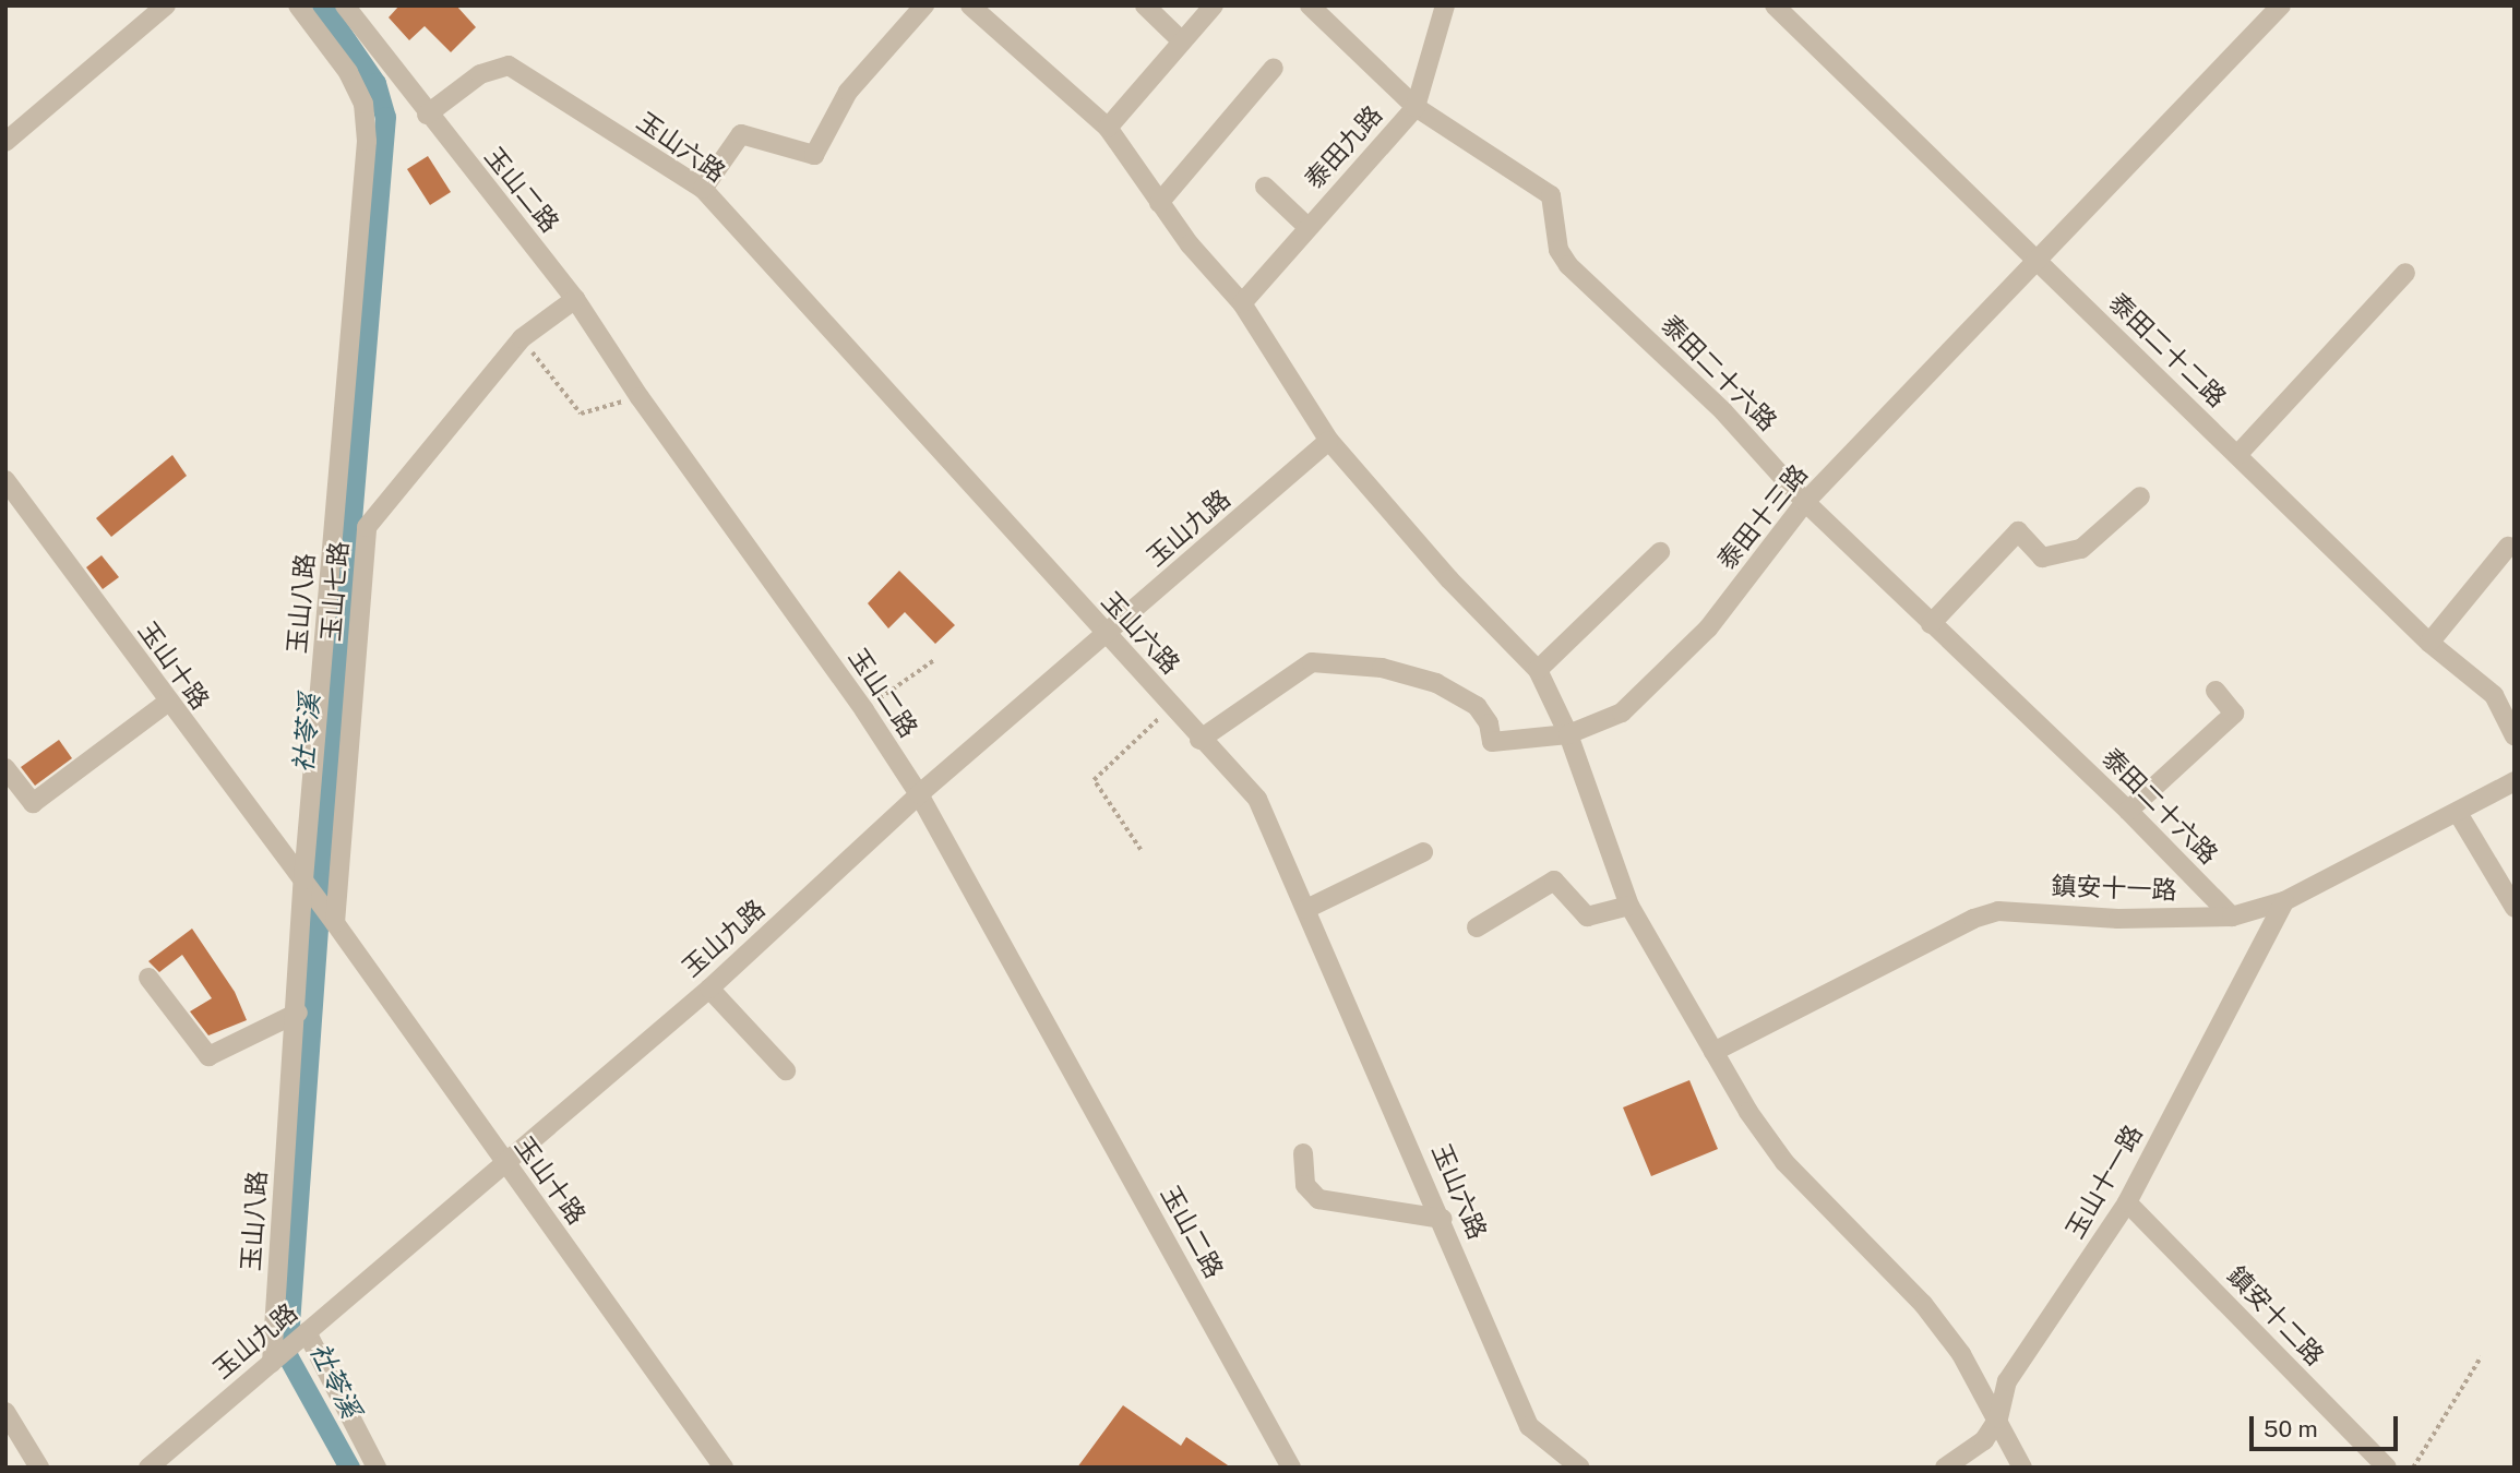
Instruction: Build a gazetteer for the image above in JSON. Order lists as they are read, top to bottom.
{
  "streets": {
    "street": [
      "玉山六路",
      "泰田九路",
      "玉山二路",
      "泰田二十二路",
      "泰田二十六路",
      "泰田十三路",
      "玉山九路",
      "玉山七路",
      "玉山八路",
      "玉山十路",
      "鎮安十一路",
      "玉山十一路",
      "鎮安十二路"
    ]
  },
  "crossings": [
    ["玉山六路", "玉山二路"],
    ["玉山六路", "泰田十三路"],
    ["玉山六路", "玉山九路"],
    ["泰田九路", "泰田二十六路"],
    ["玉山二路", "玉山九路"],
    ["玉山二路", "玉山七路"],
    ["泰田二十二路", "泰田十三路"],
    ["泰田二十六路", "泰田十三路"],
    ["泰田二十六路", "鎮安十一路"],
    ["玉山九路", "玉山八路"],
    ["玉山九路", "玉山十路"],
    ["玉山七路", "玉山十路"],
    ["玉山八路", "玉山十路"],
    ["鎮安十一路", "玉山十一路"],
    ["玉山十一路", "鎮安十二路"]
  ],
  "water": ["社苓溪"],
  "scale_bar": "50 m"
}
